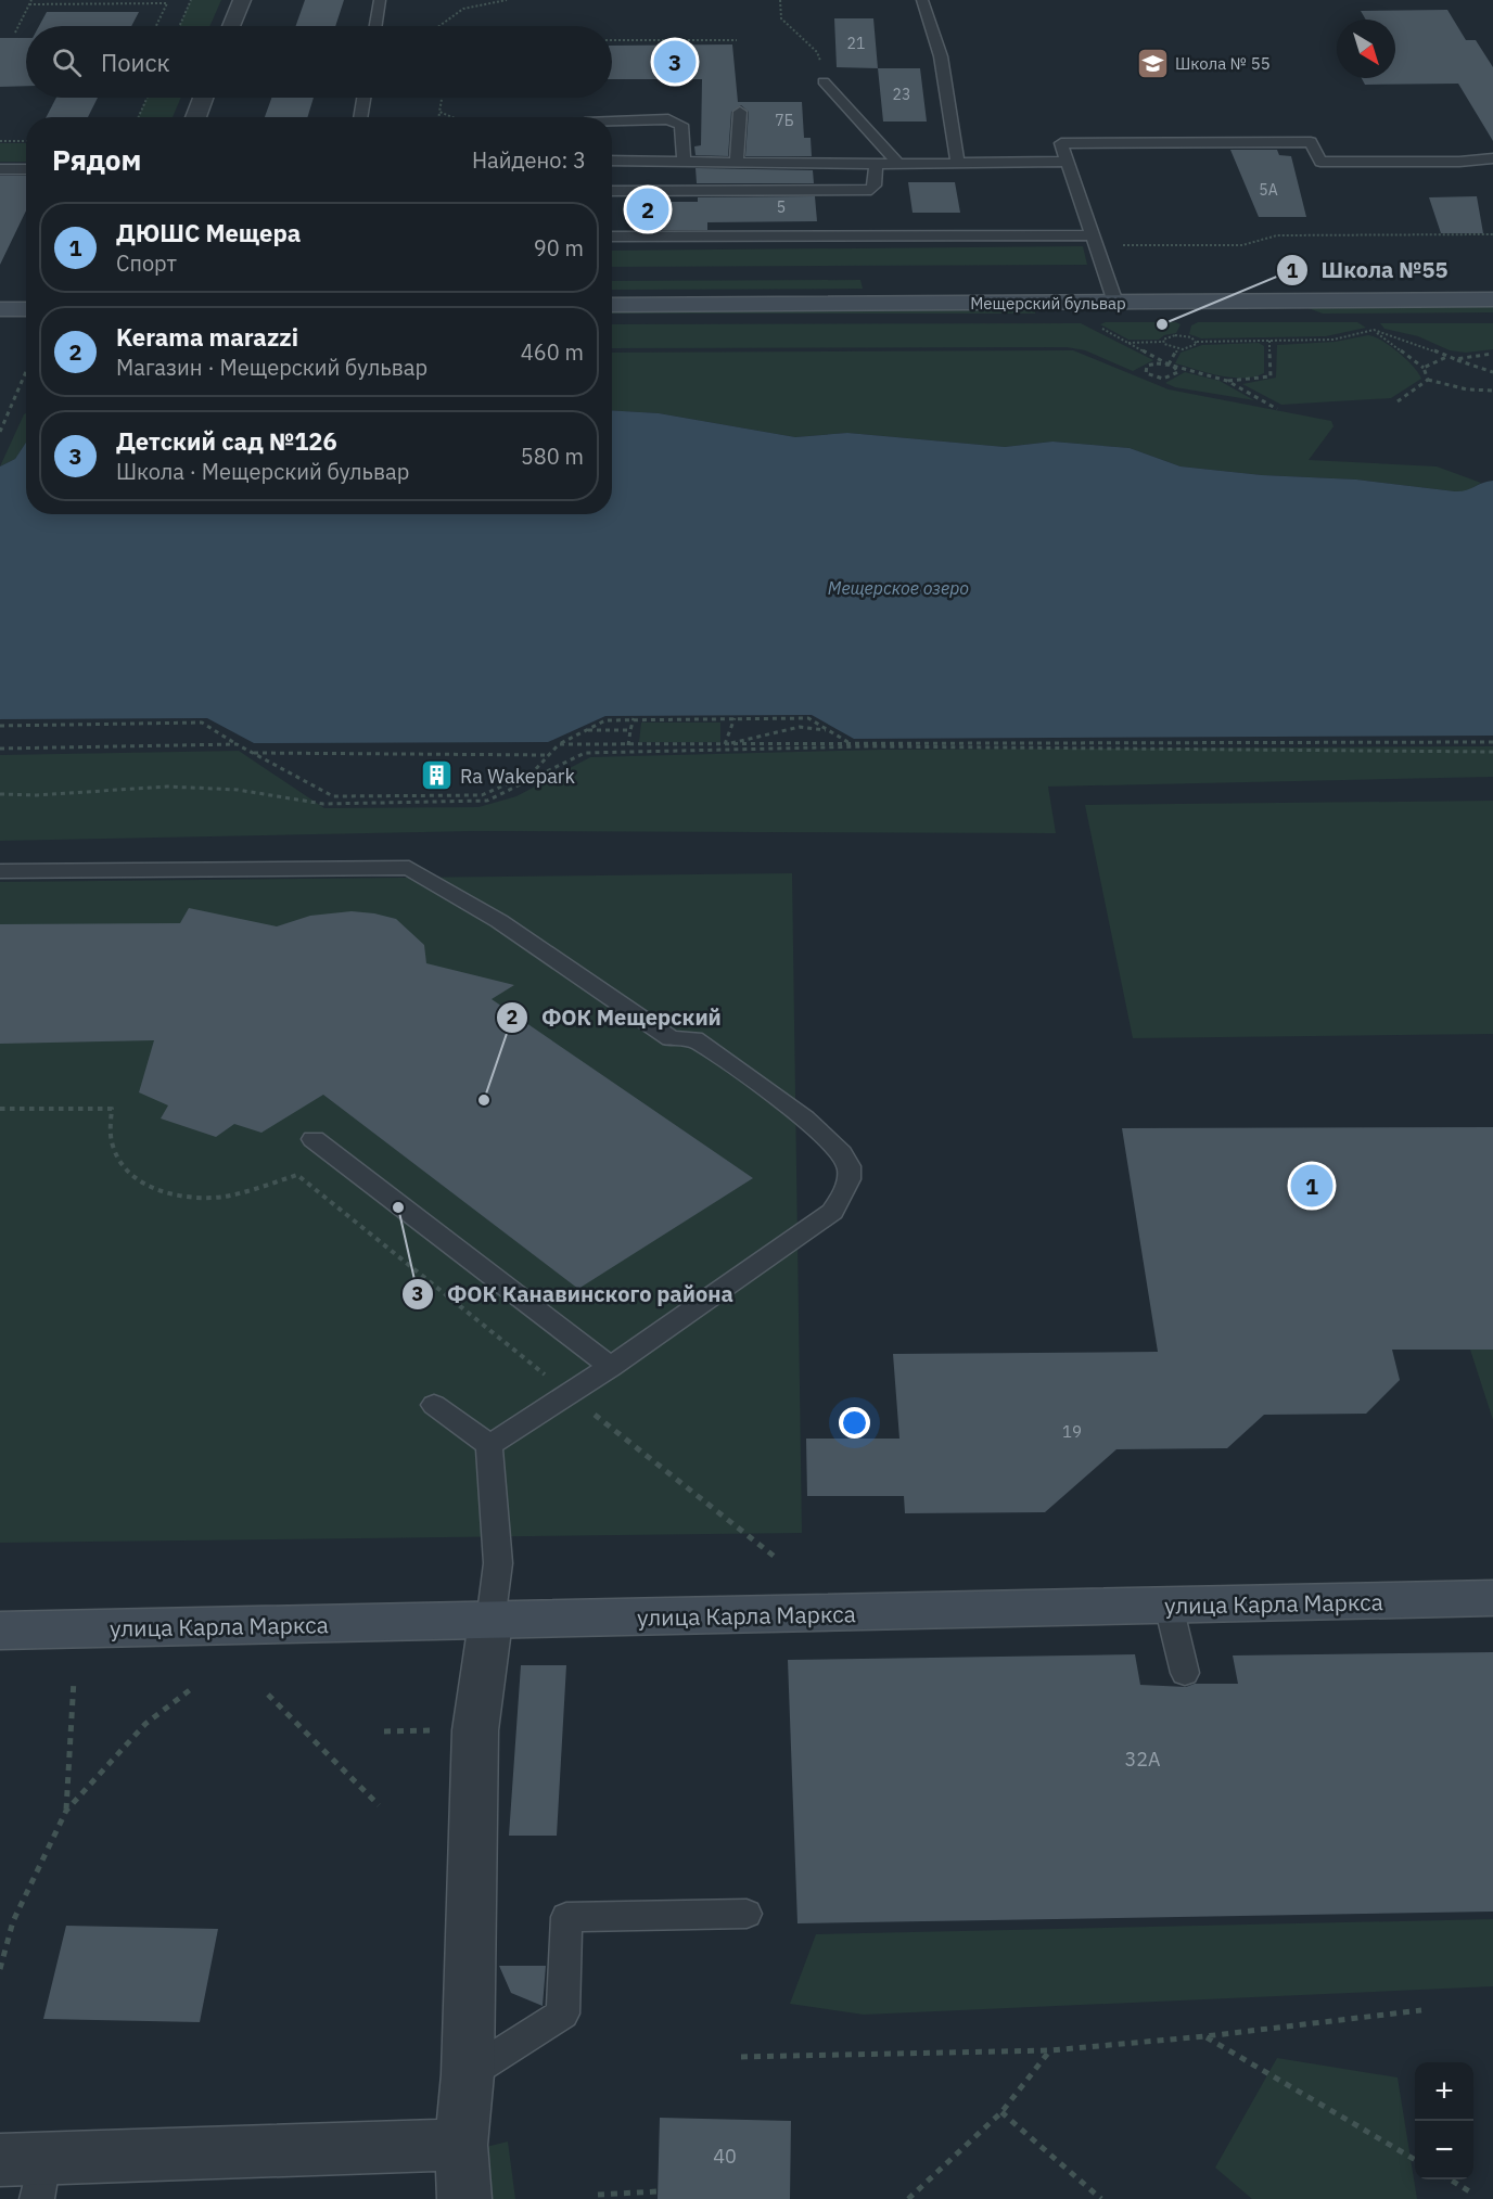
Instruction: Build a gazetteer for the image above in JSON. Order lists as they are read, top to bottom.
{
  "streets": {
    "main road": ["Мещерский бульвар", "улица Карла Маркса"]
  },
  "water": ["Мещерское озеро"],
  "places": {
    "school or university": ["Школа № 55"],
    "other": ["Школа №55", "ФОК Мещерский", "ФОК Канавинского района"],
    "building": ["Ra Wakepark"]
  },
  "house_numbers": [
    "21",
    "23",
    "7Б",
    "5А",
    "5",
    "19",
    "32А",
    "40"
  ],
  "north": "bottom right",
  "page": {
    "search": "Поиск",
    "pins": ["3", "2", "1"],
    "heading": ["Рядом", "Найдено: 3"],
    "list": [
      {
        "mark": "1",
        "name": "ДЮШС Мещера",
        "note": "Спорт",
        "value": "90 m"
      },
      {
        "mark": "2",
        "name": "Kerama marazzi",
        "note": "Магазин · Мещерский бульвар",
        "value": "460 m"
      },
      {
        "mark": "3",
        "name": "Детский сад №126",
        "note": "Школа · Мещерский бульвар",
        "value": "580 m"
      }
    ],
    "map_buttons": ["+", "−"]
  }
}
